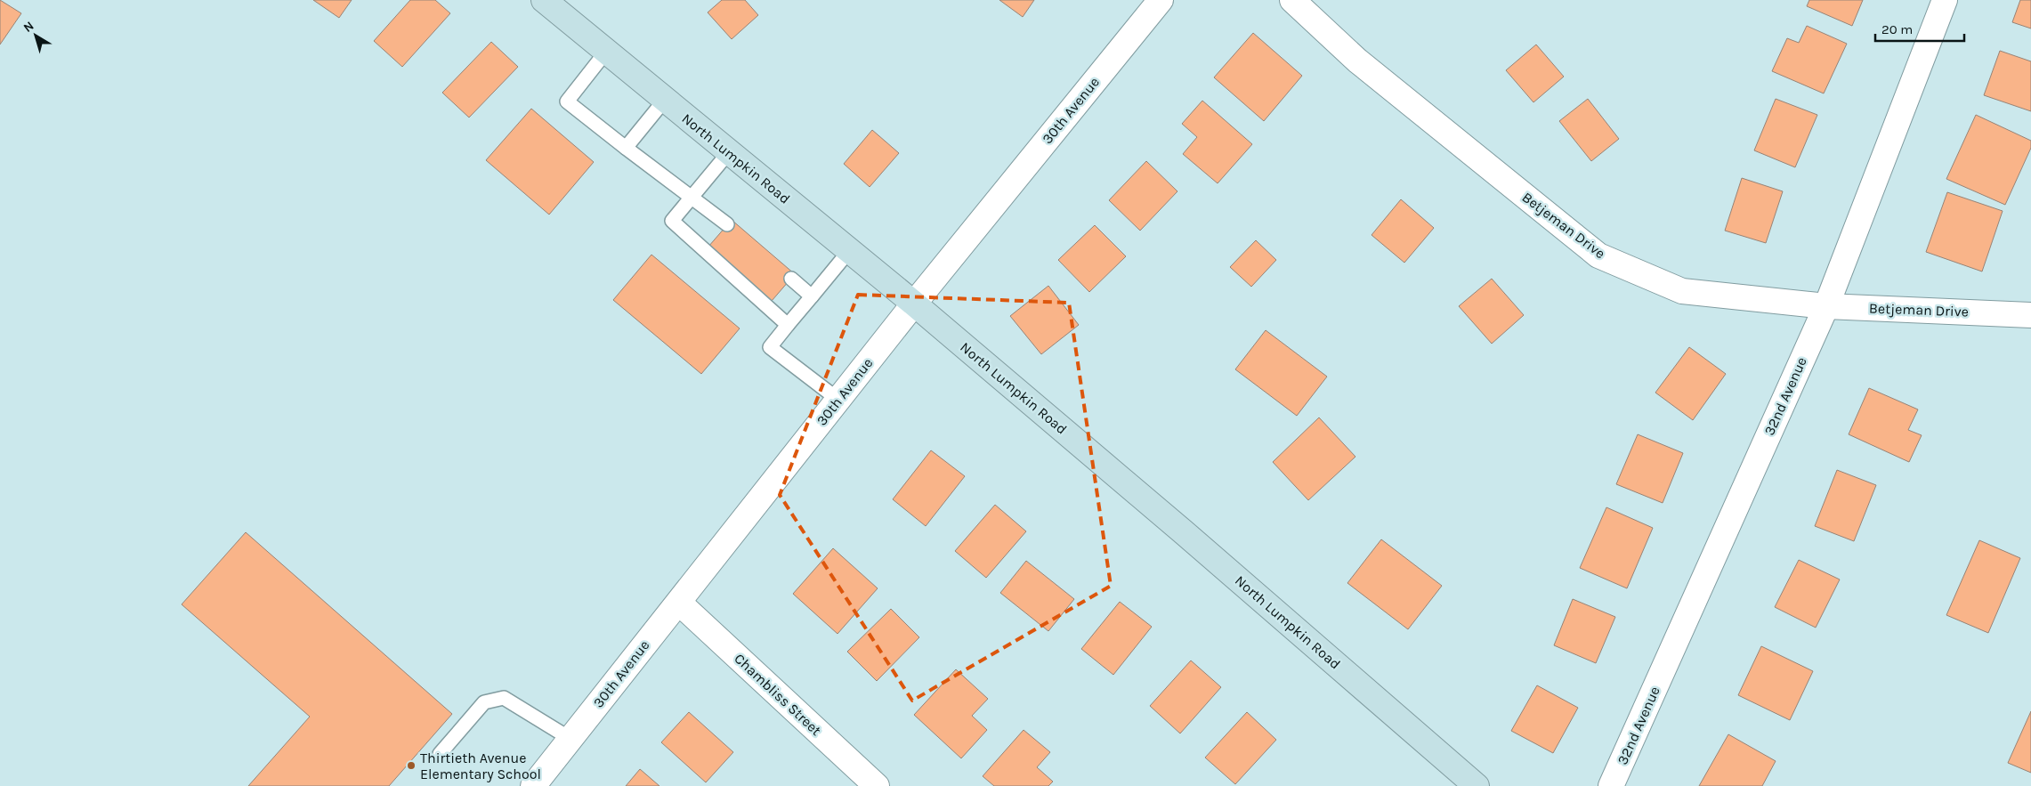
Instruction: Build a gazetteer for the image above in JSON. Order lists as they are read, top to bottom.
{
  "streets": {
    "street": [
      "30th Avenue",
      "North Lumpkin Road",
      "Betjeman Drive",
      "32nd Avenue",
      "Chambliss Street"
    ]
  },
  "crossings": [
    ["30th Avenue", "North Lumpkin Road"],
    ["30th Avenue", "Chambliss Street"],
    ["Betjeman Drive", "32nd Avenue"]
  ],
  "places": ["Thirtieth Avenue Elementary School"],
  "scale_bar": "20 m",
  "north": "top left"
}
